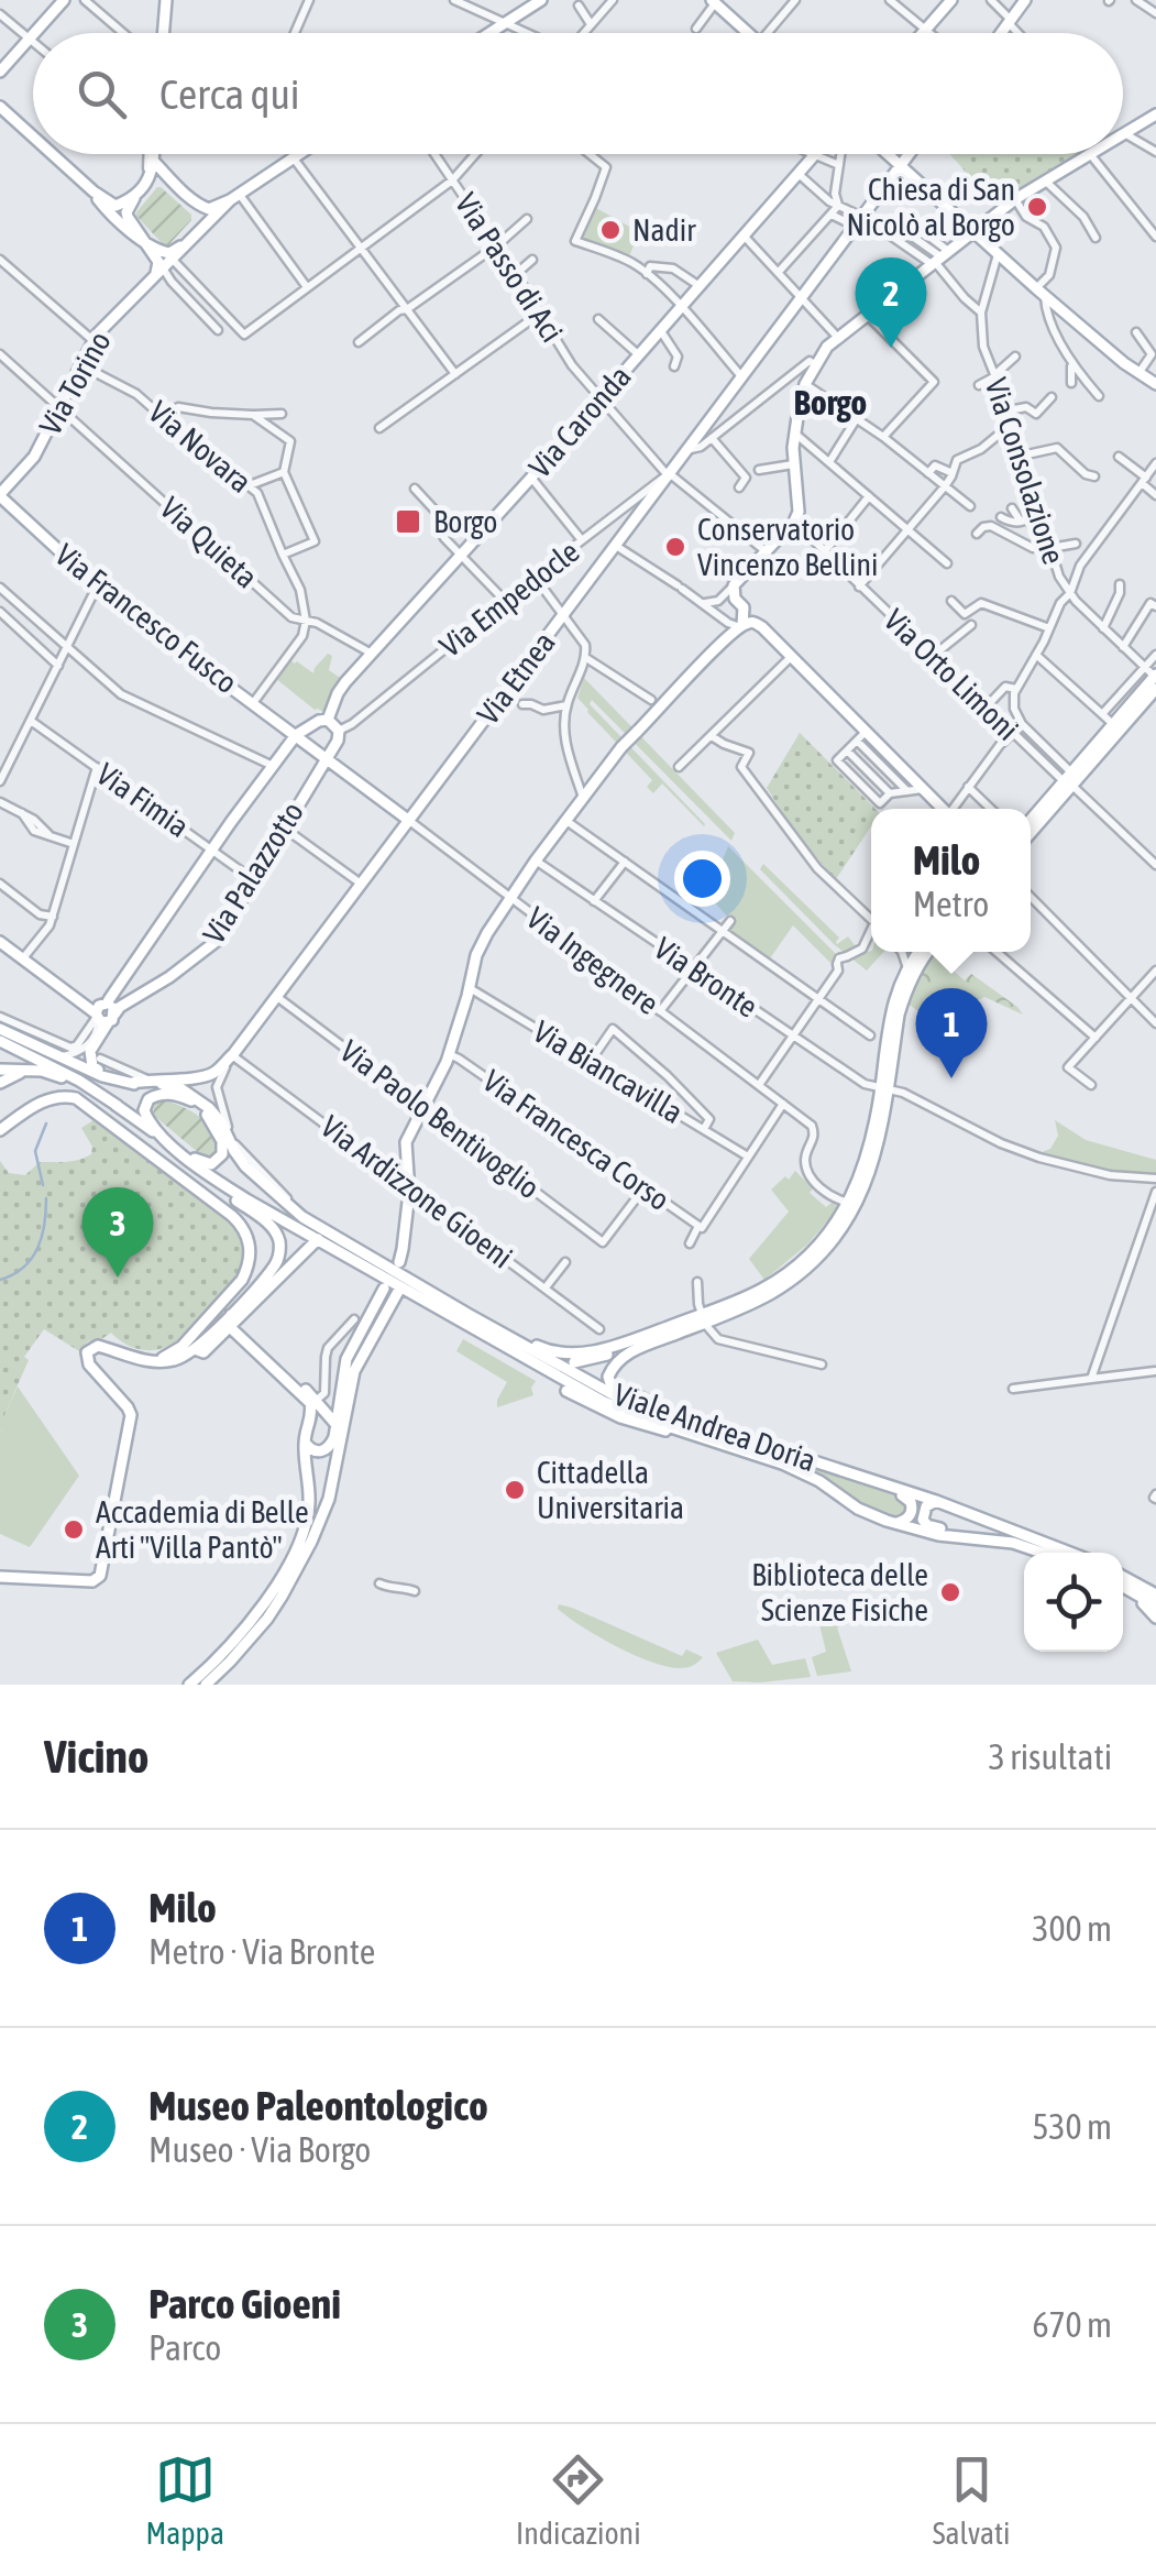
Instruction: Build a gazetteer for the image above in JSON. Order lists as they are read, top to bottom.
{
  "streets": {
    "main road": [
      "Via Torino",
      "Via Caronda",
      "Via Francesco Fusco",
      "Via Etnea",
      "Via Palazzotto",
      "Via Ingegnere",
      "Viale Andrea Doria"
    ],
    "street": [
      "Via Passo di Aci",
      "Via Novara",
      "Via Consolazione",
      "Via Quieta",
      "Via Empedocle",
      "Via Orto Limoni",
      "Via Fimia",
      "Via Bronte",
      "Via Biancavilla",
      "Via Paolo Bentivoglio",
      "Via Francesca Corso",
      "Via Ardizzone Gioeni"
    ]
  },
  "crossings": [
    ["Via Passo di Aci", "Via Caronda"],
    ["Via Passo di Aci", "Via Empedocle"],
    ["Via Passo di Aci", "Via Etnea"],
    ["Via Torino", "Via Novara"],
    ["Via Torino", "Via Quieta"],
    ["Via Torino", "Via Francesco Fusco"],
    ["Via Caronda", "Via Quieta"],
    ["Via Novara", "Via Quieta"],
    ["Via Empedocle", "Via Etnea"],
    ["Via Empedocle", "Via Palazzotto"],
    ["Via Francesco Fusco", "Via Ingegnere"],
    ["Via Etnea", "Via Ingegnere"],
    ["Via Etnea", "Via Paolo Bentivoglio"],
    ["Via Etnea", "Via Ardizzone Gioeni"],
    ["Via Fimia", "Via Palazzotto"],
    ["Via Palazzotto", "Via Ingegnere"],
    ["Via Paolo Bentivoglio", "Via Francesca Corso"]
  ],
  "districts": ["Borgo"],
  "places": {
    "other": [
      "Chiesa di San Nicolò al Borgo",
      "Nadir",
      "Conservatorio Vincenzo Bellini",
      "Cittadella Universitaria",
      "Accademia di Belle Arti \"Villa Pantò\"",
      "Biblioteca delle Scienze Fisiche"
    ],
    "transit": ["Borgo"]
  },
  "page": {
    "search": "Cerca qui",
    "pins": ["2", "1", "3"],
    "popup": ["Milo", "Metro"],
    "heading": ["Vicino", "3 risultati"],
    "list": [
      {
        "mark": "1",
        "name": "Milo",
        "note": "Metro · Via Bronte",
        "value": "300 m"
      },
      {
        "mark": "2",
        "name": "Museo Paleontologico",
        "note": "Museo · Via Borgo",
        "value": "530 m"
      },
      {
        "mark": "3",
        "name": "Parco Gioeni",
        "note": "Parco",
        "value": "670 m"
      }
    ],
    "nav": ["Mappa", "Indicazioni", "Salvati"]
  }
}
